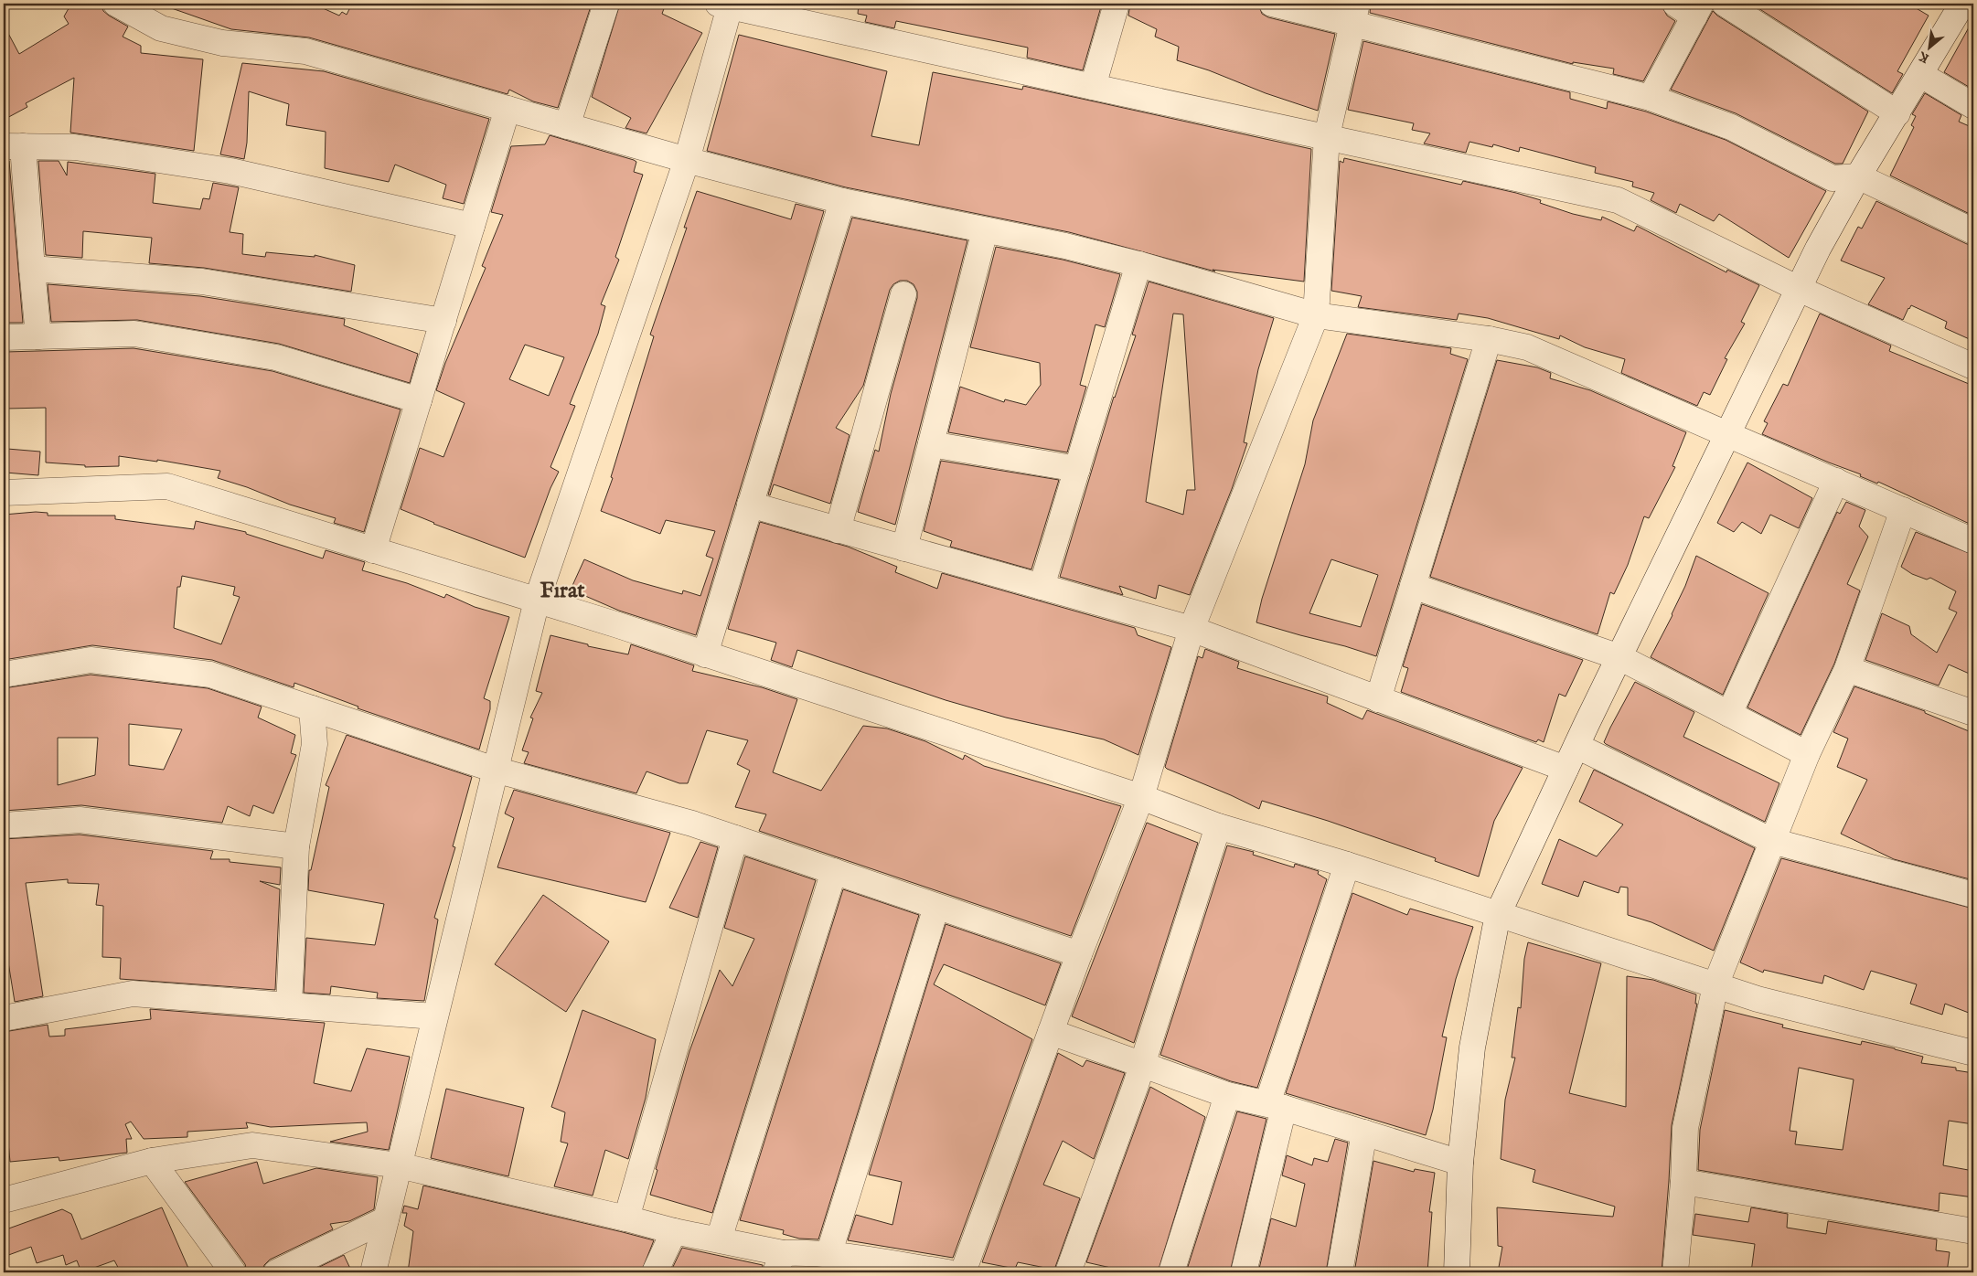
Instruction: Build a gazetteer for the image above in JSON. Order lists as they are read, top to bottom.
{
  "districts": ["Fırat"],
  "north": "bottom left"
}
